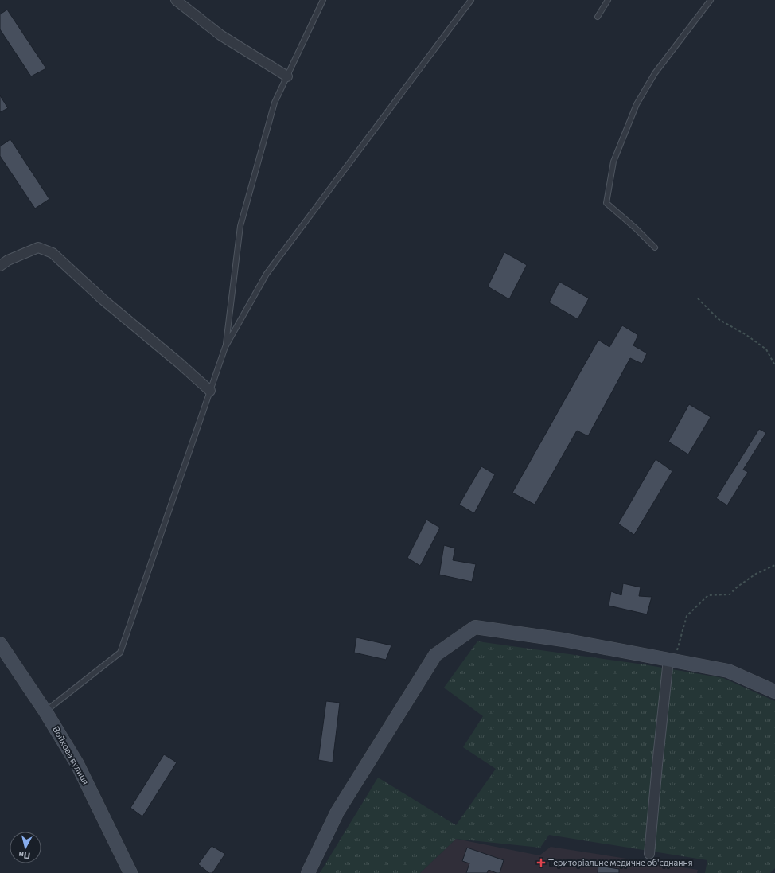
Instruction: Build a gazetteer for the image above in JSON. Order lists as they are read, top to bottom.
{
  "streets": {
    "street": ["Войкова вулиця"]
  },
  "places": {
    "health": ["Територіальне медичне об'єднання"]
  },
  "north": "bottom"
}
